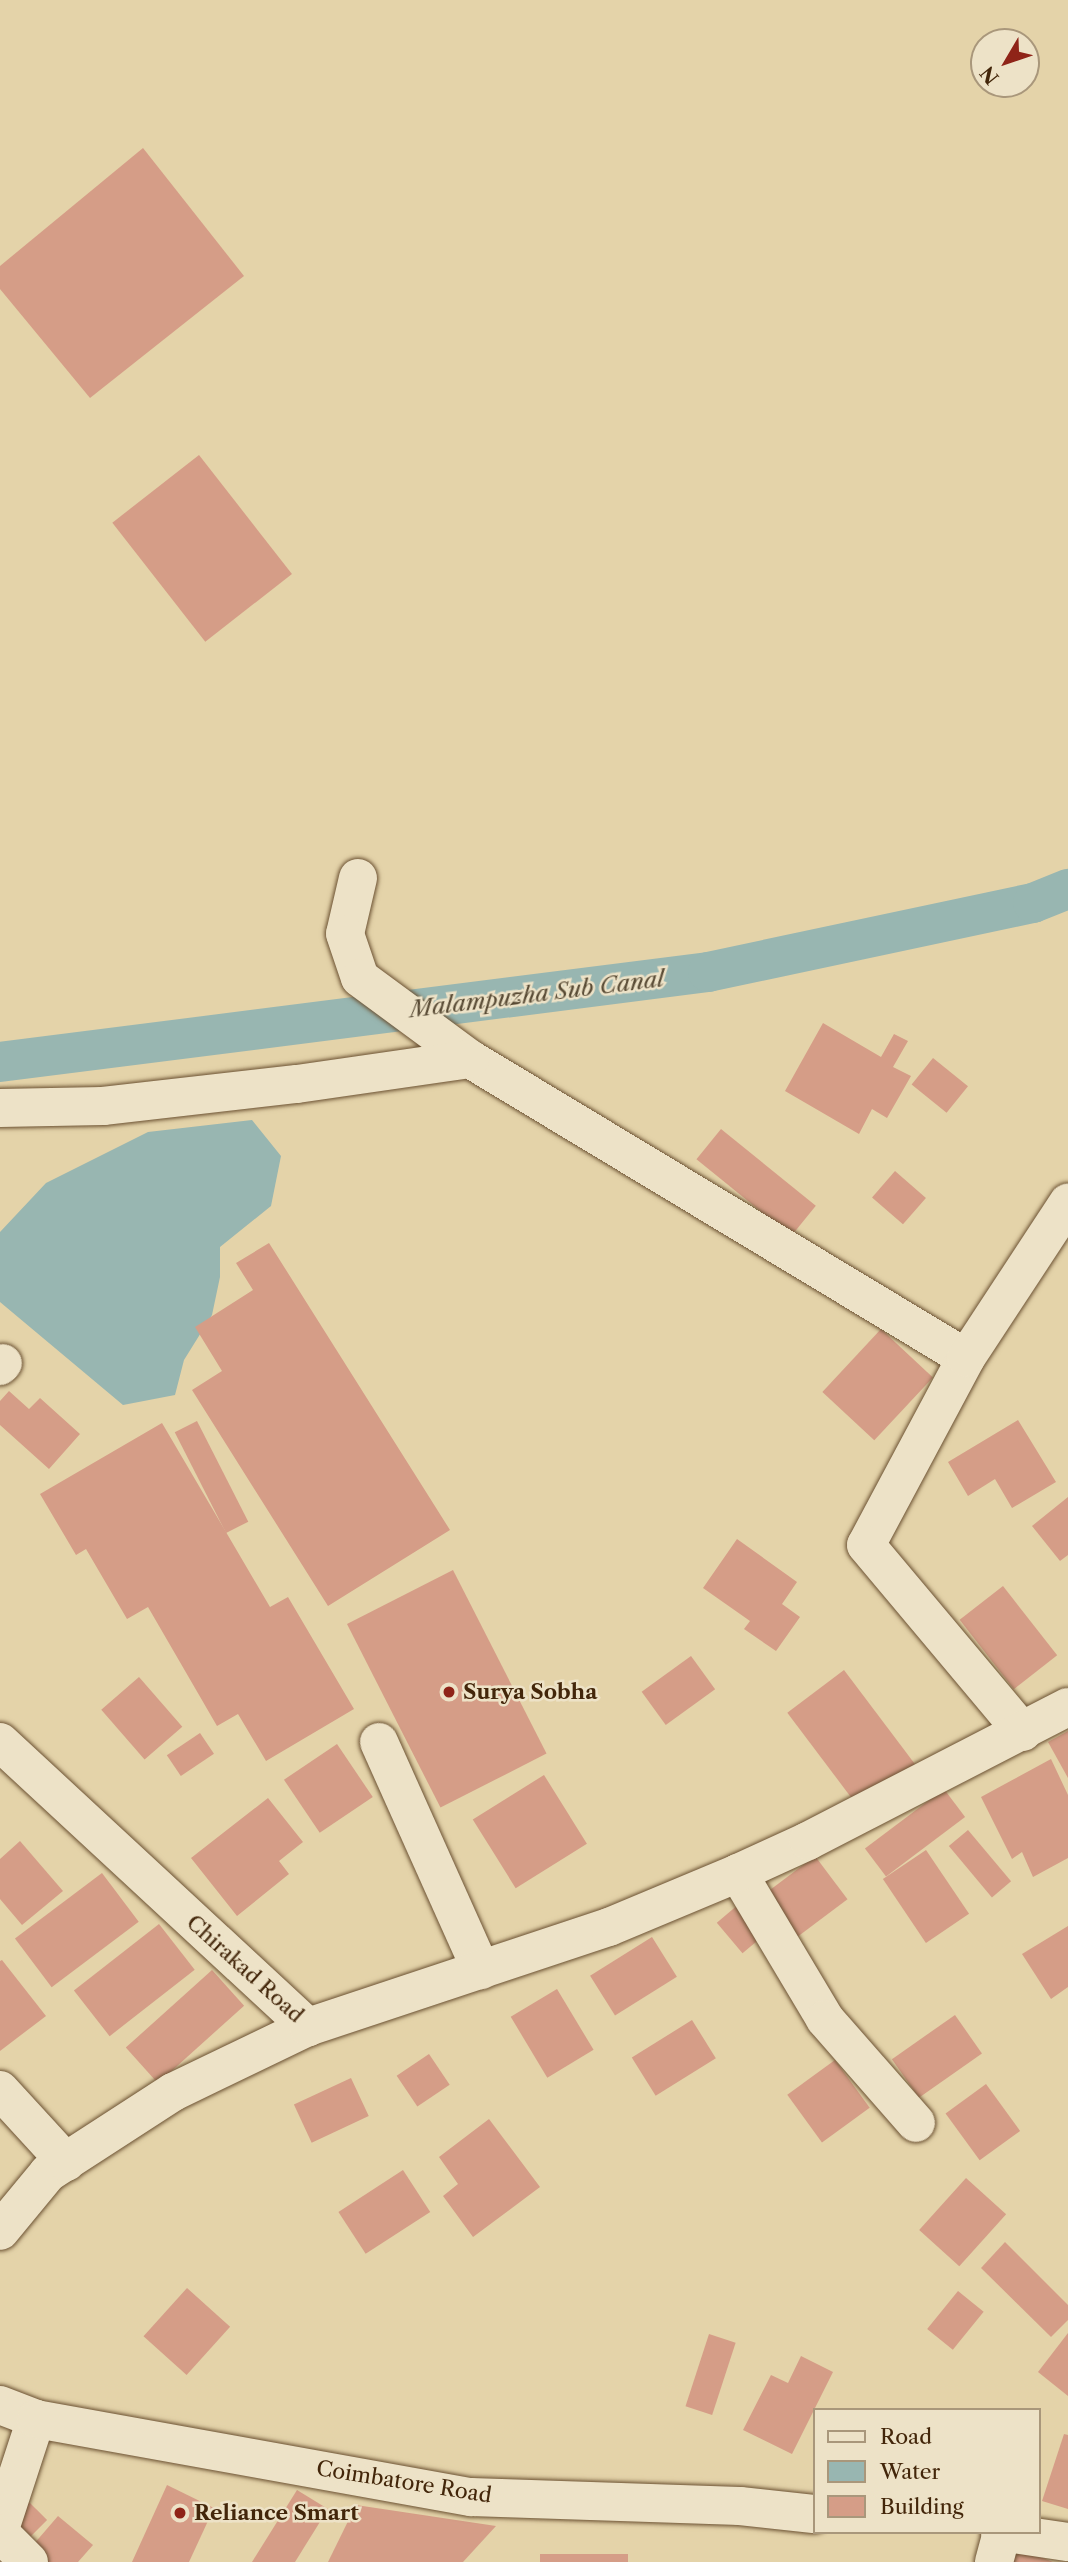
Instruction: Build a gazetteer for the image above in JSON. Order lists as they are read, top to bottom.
{
  "streets": {
    "street": ["Chirakad Road", "Coimbatore Road"]
  },
  "water": ["Malampuzha Sub Canal"],
  "places": ["Surya Sobha", "Reliance Smart"],
  "legend": ["Road", "Water", "Building"],
  "north": "bottom left"
}
